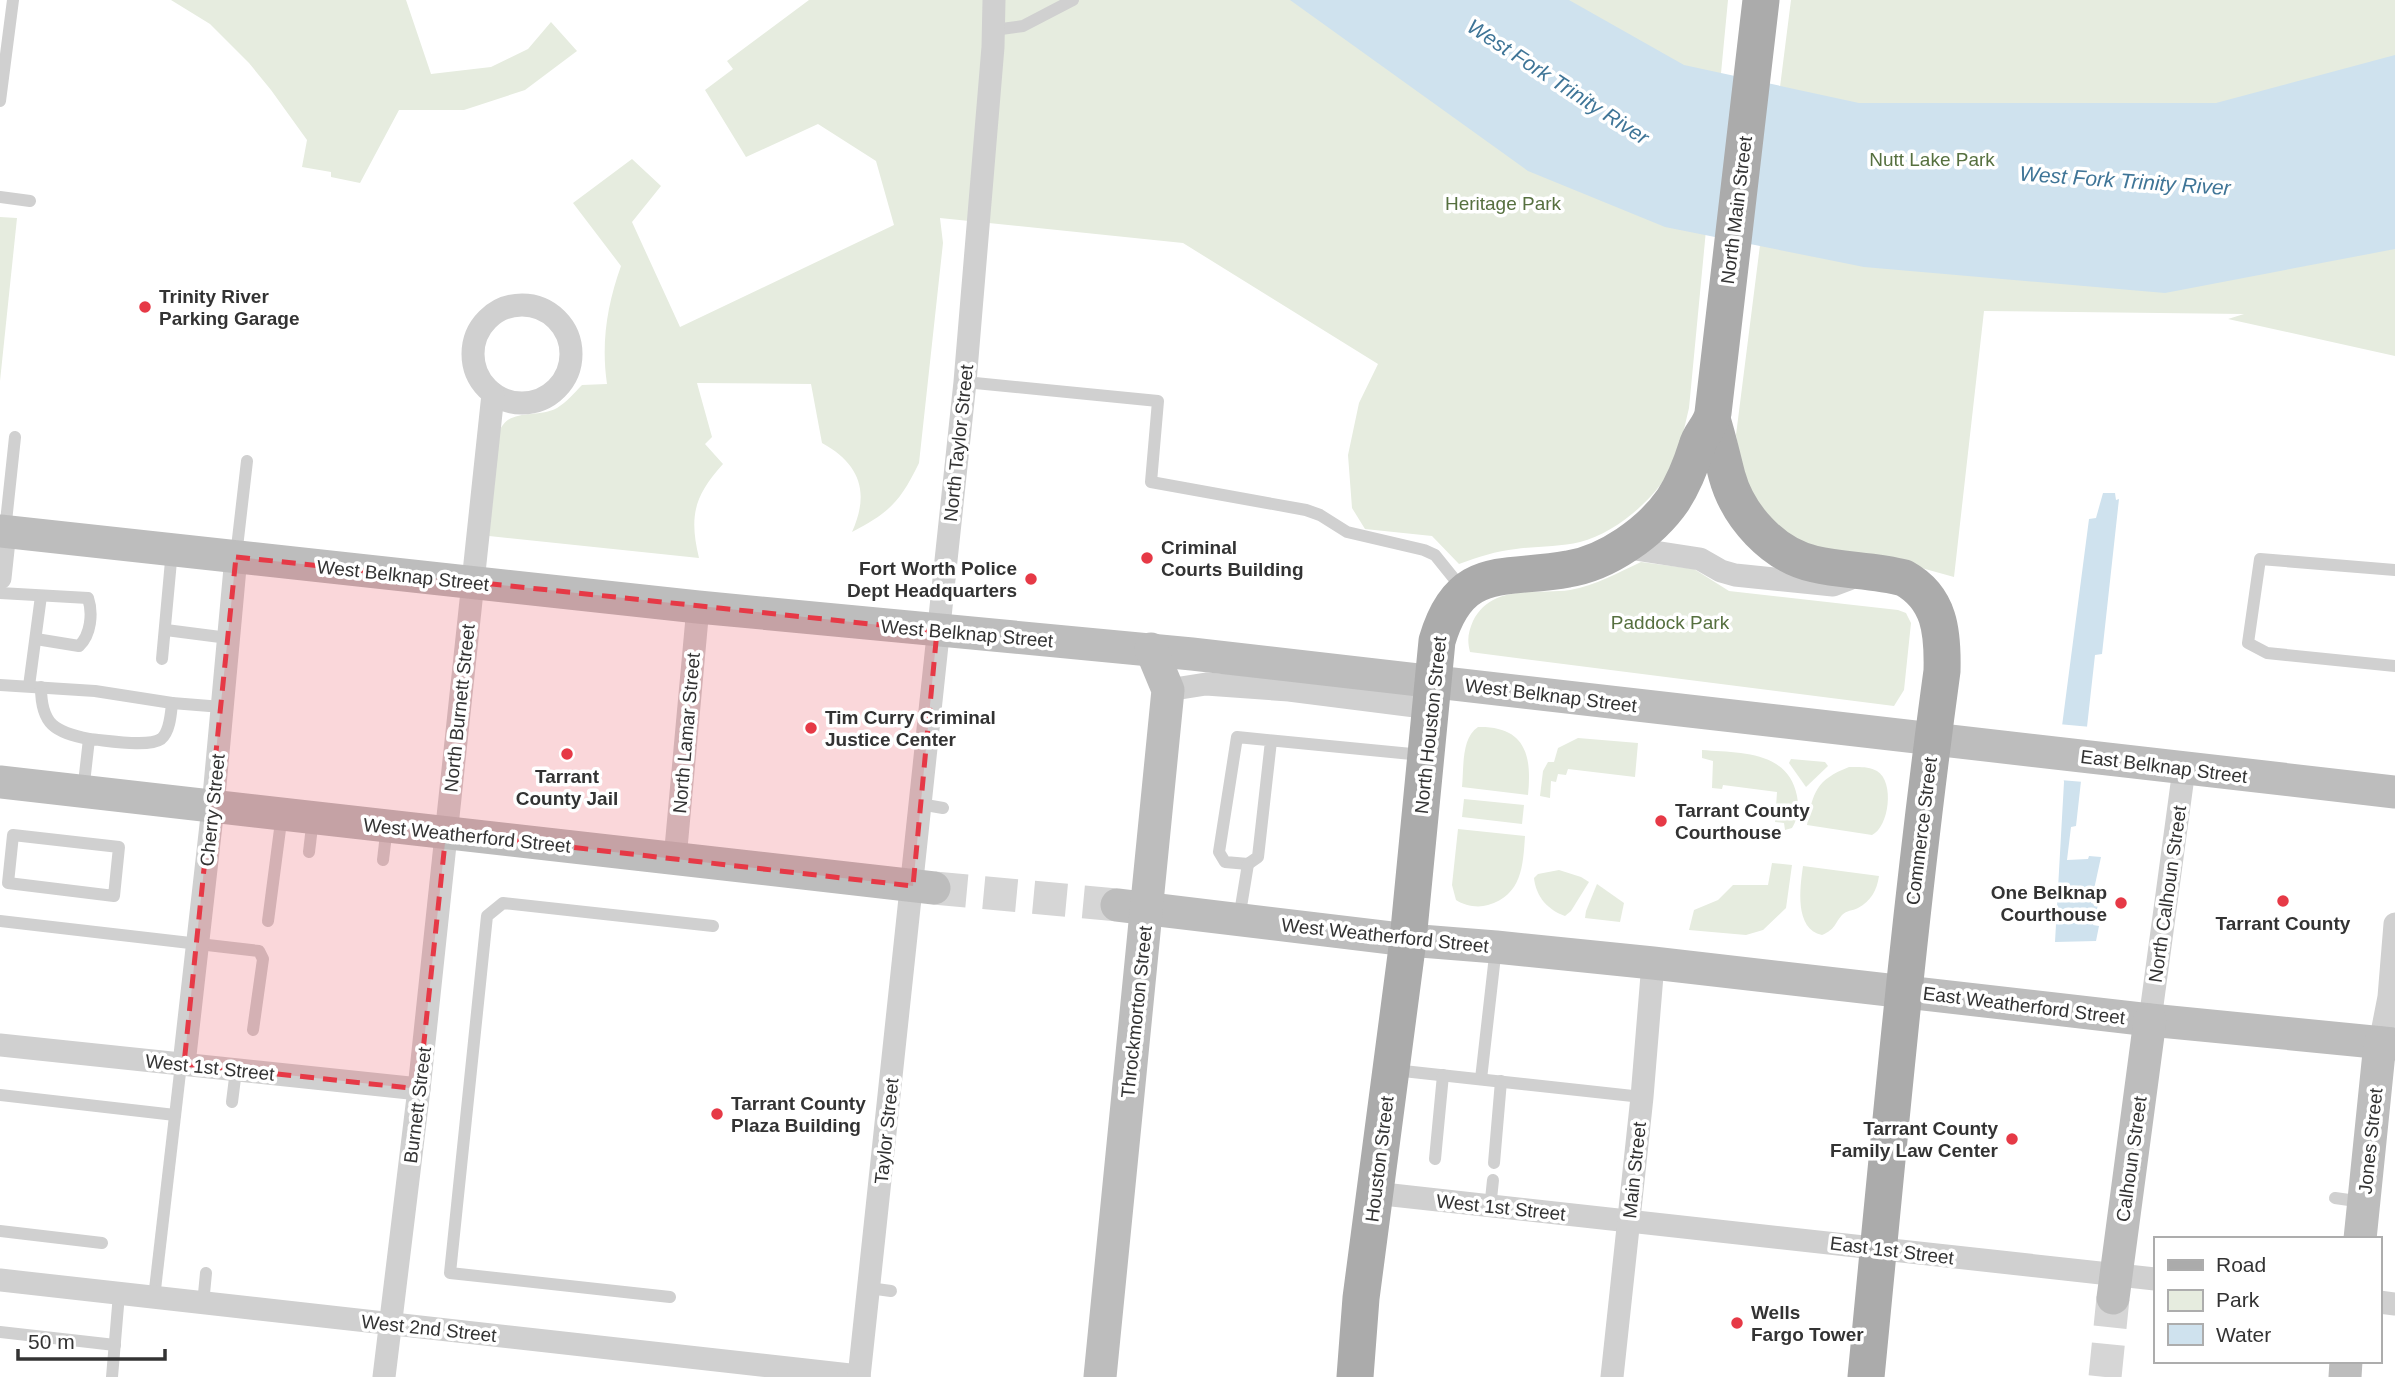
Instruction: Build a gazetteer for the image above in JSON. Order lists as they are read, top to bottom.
{
  "streets": {
    "main road": [
      "North Main Street",
      "West Belknap Street",
      "North Houston Street",
      "East Belknap Street",
      "Commerce Street",
      "West Weatherford Street",
      "East Weatherford Street",
      "Throckmorton Street",
      "Jones Street",
      "Houston Street",
      "Calhoun Street"
    ],
    "street": [
      "North Taylor Street",
      "North Burnett Street",
      "North Lamar Street",
      "Cherry Street",
      "North Calhoun Street",
      "West 1st Street",
      "Burnett Street",
      "Taylor Street",
      "Main Street",
      "East 1st Street",
      "West 2nd Street"
    ]
  },
  "crossings": [
    ["North Main Street", "Commerce Street"],
    ["North Taylor Street", "West Belknap Street"],
    ["North Taylor Street", "West Weatherford Street"],
    ["North Taylor Street", "Taylor Street"],
    ["West Belknap Street", "North Burnett Street"],
    ["West Belknap Street", "North Houston Street"],
    ["West Belknap Street", "North Lamar Street"],
    ["West Belknap Street", "East Belknap Street"],
    ["West Belknap Street", "Cherry Street"],
    ["West Belknap Street", "Commerce Street"],
    ["West Belknap Street", "Throckmorton Street"],
    ["North Burnett Street", "West Weatherford Street"],
    ["North Burnett Street", "Burnett Street"],
    ["North Houston Street", "West Weatherford Street"],
    ["North Houston Street", "Houston Street"],
    ["North Lamar Street", "West Weatherford Street"],
    ["East Belknap Street", "Commerce Street"],
    ["East Belknap Street", "North Calhoun Street"],
    ["Cherry Street", "West Weatherford Street"],
    ["Cherry Street", "West 1st Street"],
    ["Commerce Street", "East Weatherford Street"],
    ["Commerce Street", "East 1st Street"],
    ["West Weatherford Street", "East Weatherford Street"],
    ["West Weatherford Street", "Throckmorton Street"],
    ["West Weatherford Street", "Burnett Street"],
    ["West Weatherford Street", "Taylor Street"],
    ["West Weatherford Street", "Houston Street"],
    ["West Weatherford Street", "Main Street"],
    ["North Calhoun Street", "East Weatherford Street"],
    ["North Calhoun Street", "Calhoun Street"],
    ["East Weatherford Street", "Jones Street"],
    ["East Weatherford Street", "Calhoun Street"],
    ["East Weatherford Street", "Main Street"],
    ["West 1st Street", "Burnett Street"],
    ["West 1st Street", "Houston Street"],
    ["West 1st Street", "Main Street"],
    ["West 1st Street", "East 1st Street"],
    ["Burnett Street", "West 2nd Street"],
    ["Taylor Street", "West 2nd Street"],
    ["Calhoun Street", "East 1st Street"],
    ["Main Street", "East 1st Street"]
  ],
  "water": ["West Fork Trinity River"],
  "parks": ["Nutt Lake Park", "Heritage Park", "Paddock Park"],
  "places": [
    "Trinity River Parking Garage",
    "Criminal Courts Building",
    "Fort Worth Police Dept Headquarters",
    "Tim Curry Criminal Justice Center",
    "Tarrant County Jail",
    "Tarrant County Courthouse",
    "Tarrant County",
    "One Belknap Courthouse",
    "Tarrant County Plaza Building",
    "Tarrant County Family Law Center",
    "Wells Fargo Tower"
  ],
  "legend": ["Road", "Park", "Water"],
  "scale_bar": "50 m"
}
